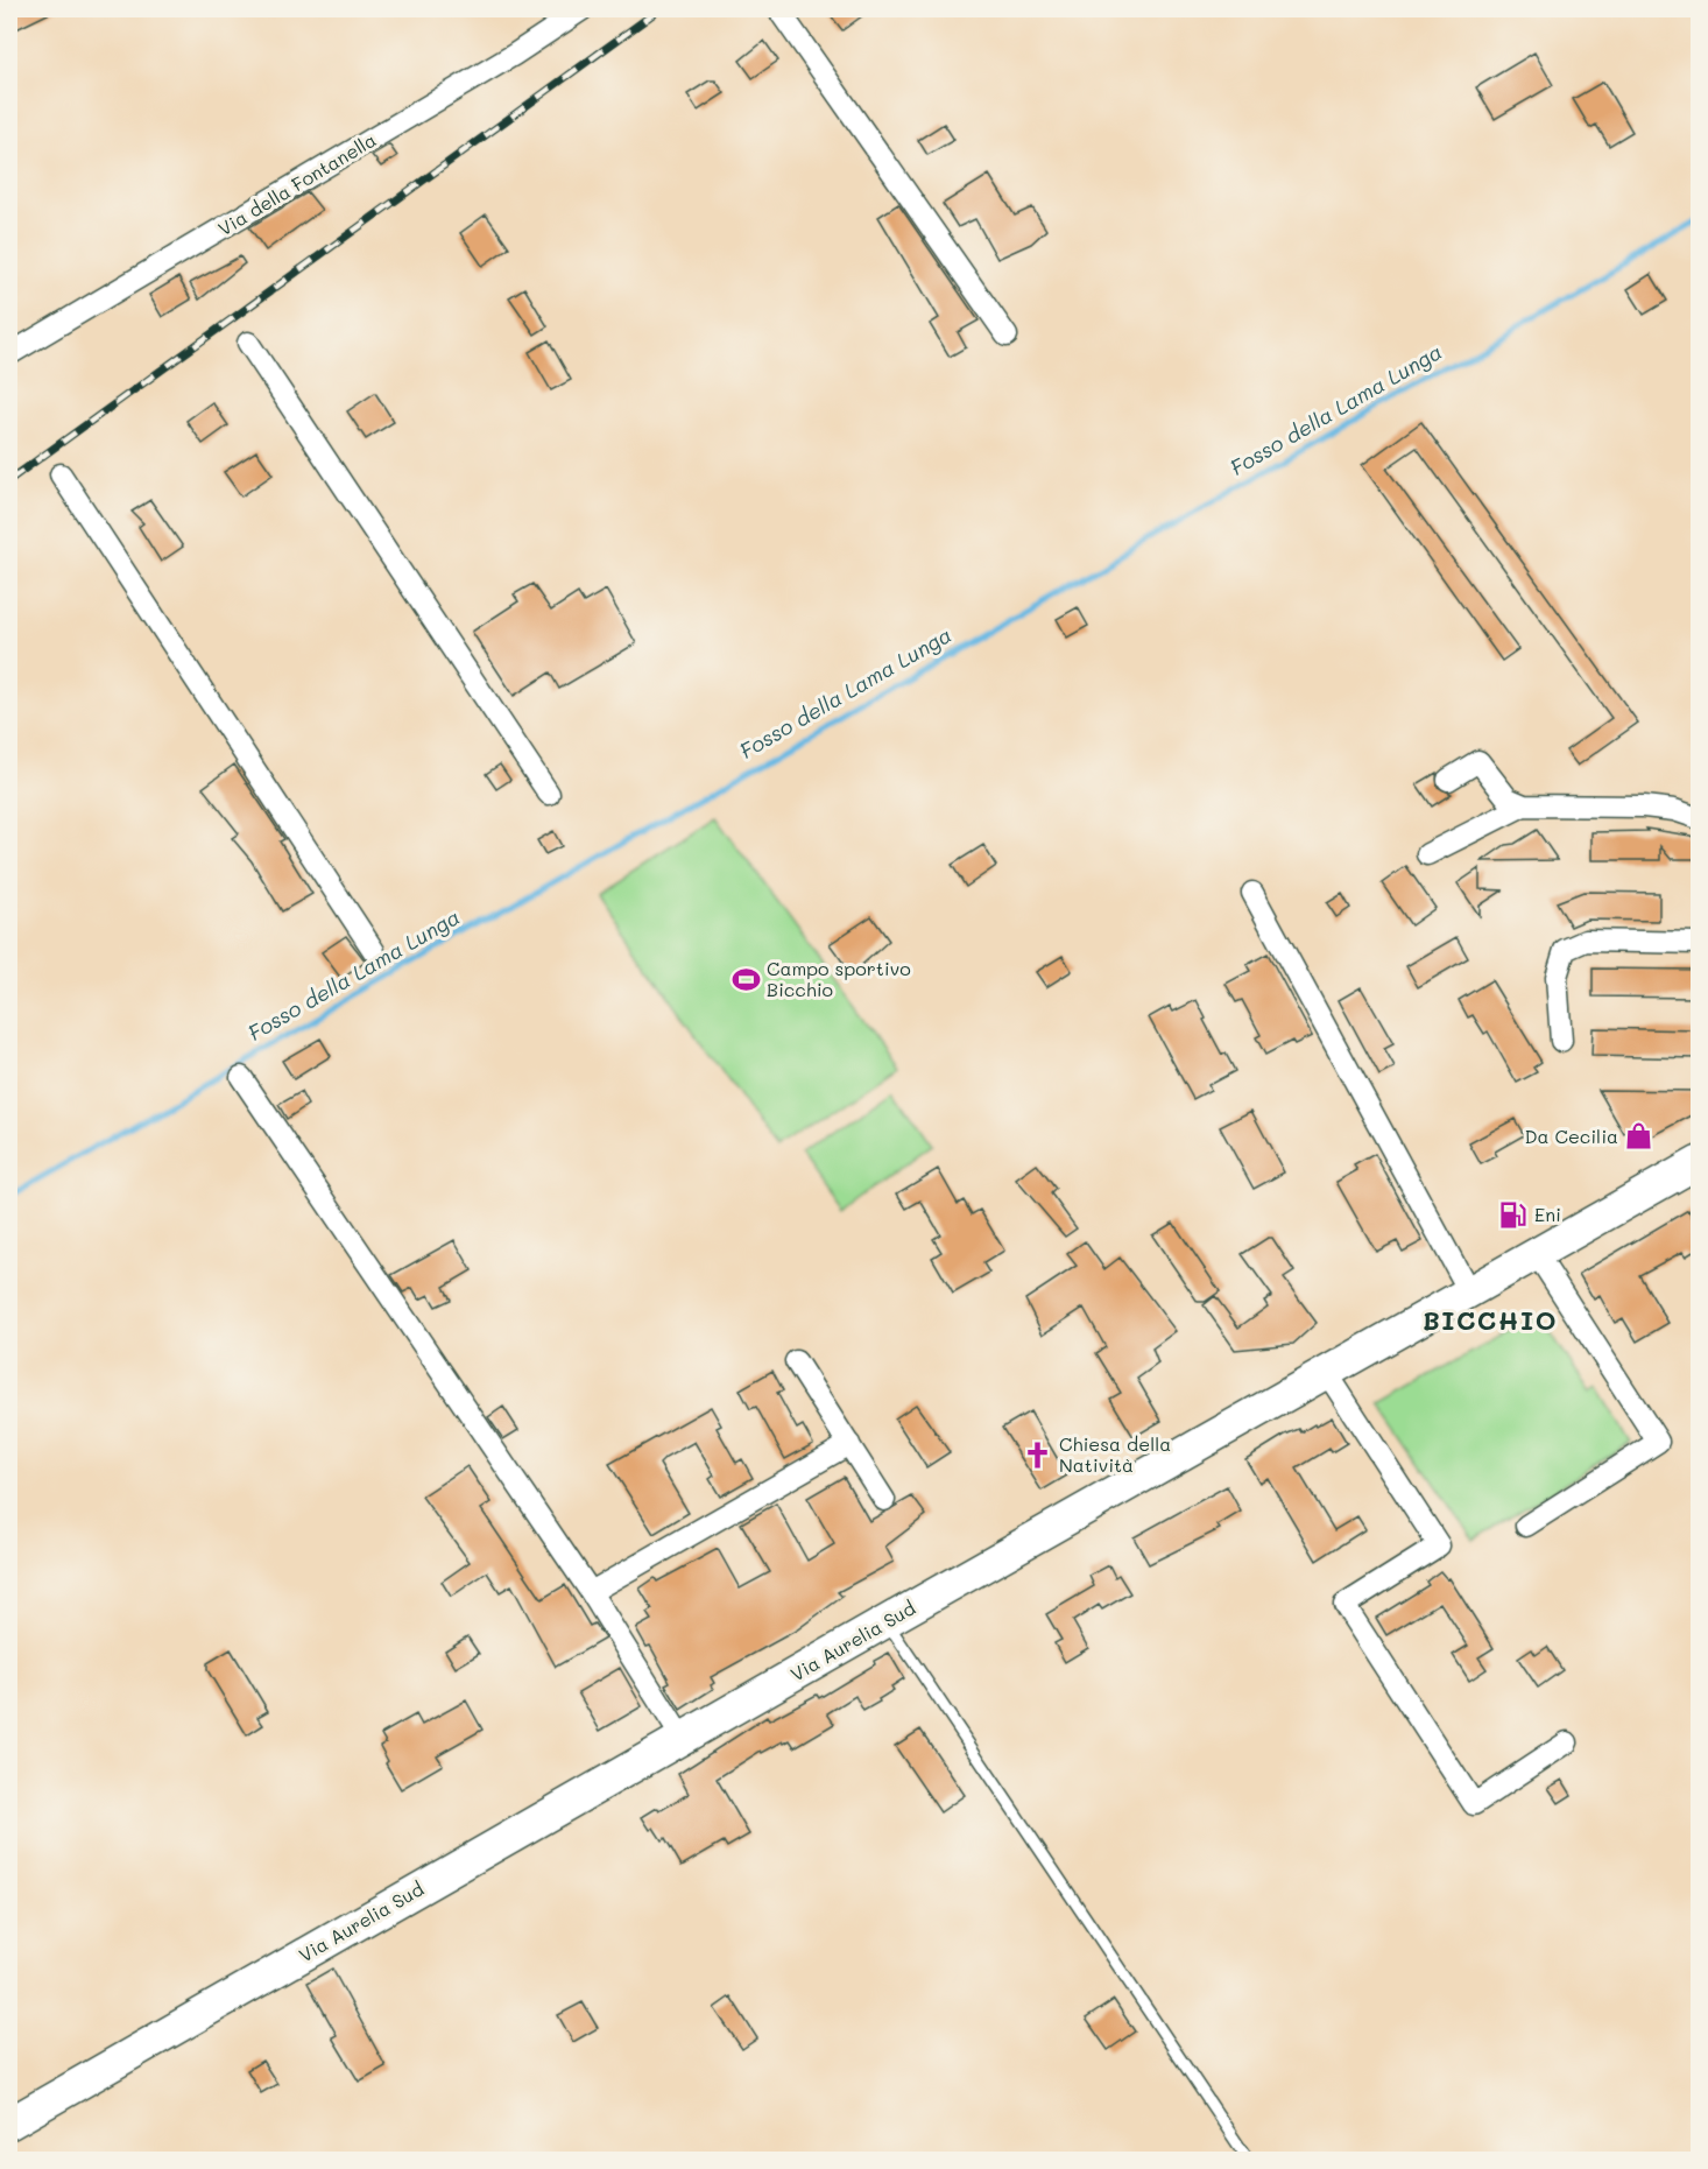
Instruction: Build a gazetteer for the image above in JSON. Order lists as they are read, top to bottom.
{
  "streets": {
    "main road": ["Via Aurelia Sud"],
    "street": ["Via della Fontanella"]
  },
  "districts": ["BICCHIO"],
  "water": ["Fosso della Lama Lunga"],
  "places": {
    "sports": ["Campo sportivo Bicchio"],
    "shop": ["Da Cecilia"],
    "fuel station": ["Eni"],
    "church": ["Chiesa della Natività"]
  }
}
